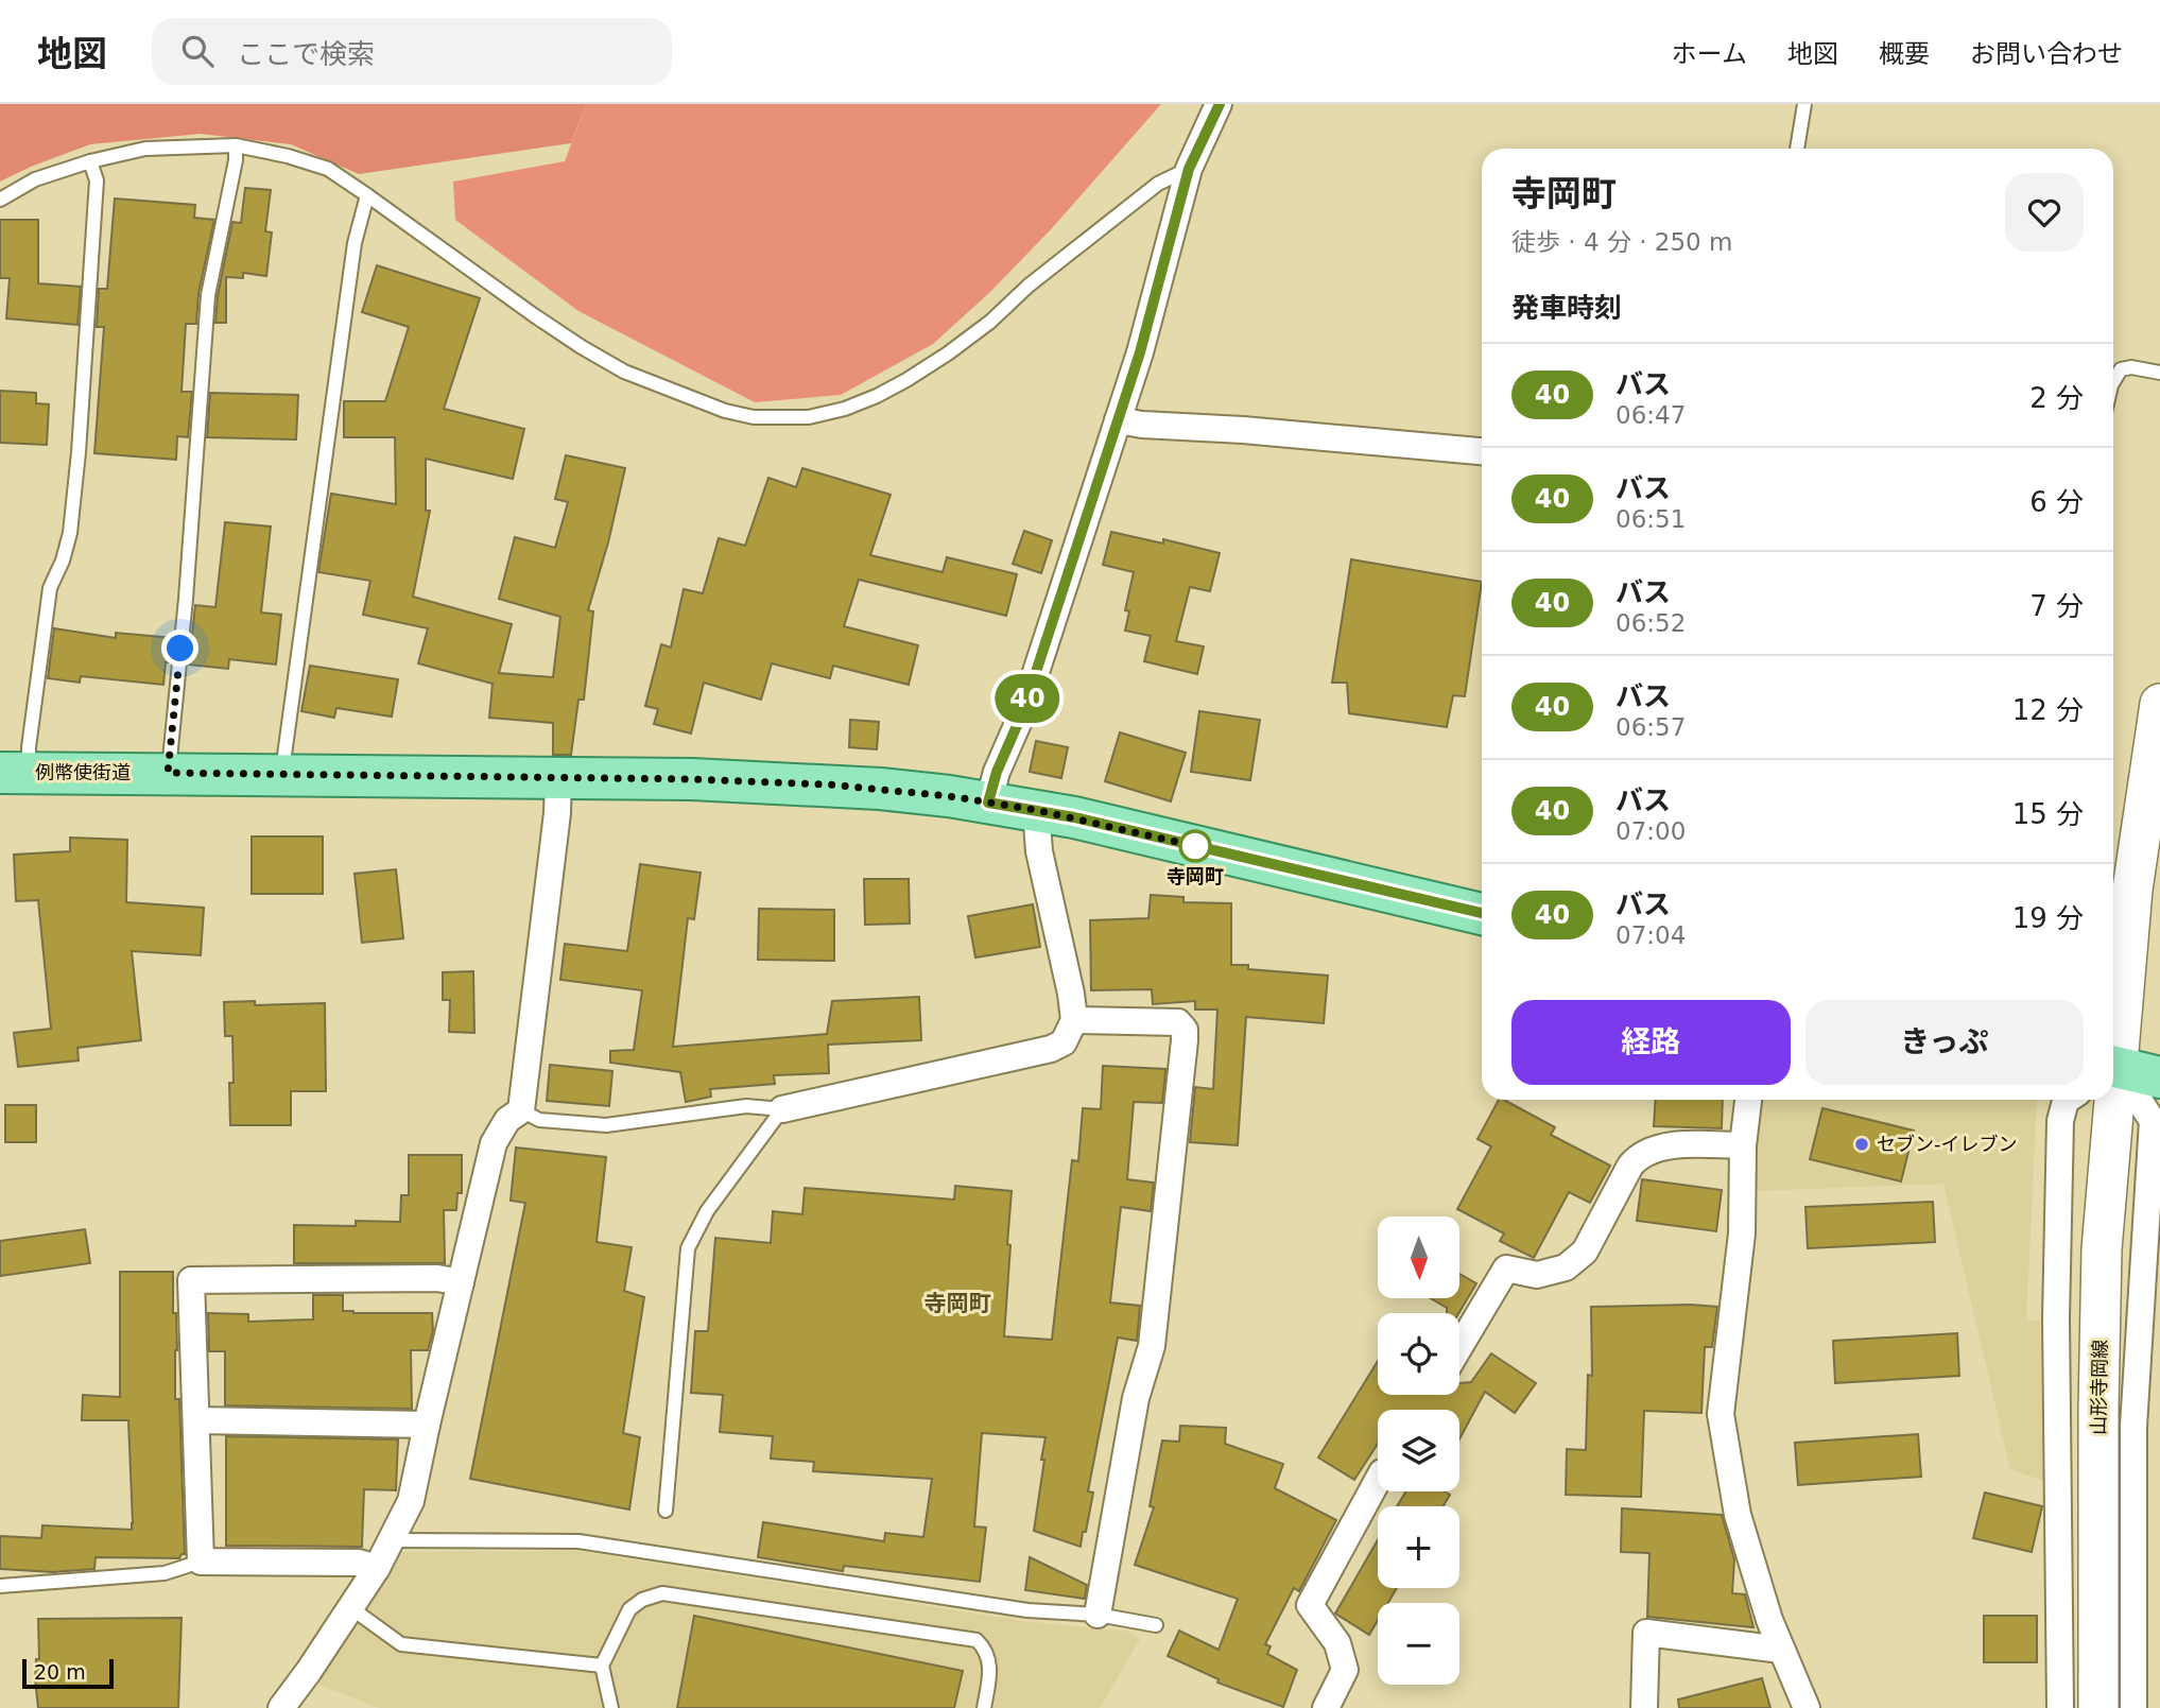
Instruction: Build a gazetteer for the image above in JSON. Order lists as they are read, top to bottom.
{
  "streets": {
    "main road": ["例幣使街道", "山形寺岡線"]
  },
  "districts": ["寺岡町"],
  "places": ["寺岡町", "セブン-イレブン"],
  "lines": ["bus line 40"],
  "scale_bar": "20 m",
  "north": "bottom",
  "page": {
    "header": "地図",
    "search": "ここで検索",
    "nav": [
      "ホーム",
      "地図",
      "概要",
      "お問い合わせ"
    ],
    "on_map": "40",
    "heading": [
      ["寺岡町", "徒歩 · 4 分 · 250 m"],
      "発車時刻"
    ],
    "list": [
      {
        "mark": "40",
        "name": "バス",
        "note": "06:47",
        "value": "2 分"
      },
      {
        "mark": "40",
        "name": "バス",
        "note": "06:51",
        "value": "6 分"
      },
      {
        "mark": "40",
        "name": "バス",
        "note": "06:52",
        "value": "7 分"
      },
      {
        "mark": "40",
        "name": "バス",
        "note": "06:57",
        "value": "12 分"
      },
      {
        "mark": "40",
        "name": "バス",
        "note": "07:00",
        "value": "15 分"
      },
      {
        "mark": "40",
        "name": "バス",
        "note": "07:04",
        "value": "19 分"
      }
    ],
    "buttons": ["経路", "きっぷ"],
    "map_buttons": ["+", "−"],
    "scale": "20 m"
  }
}
